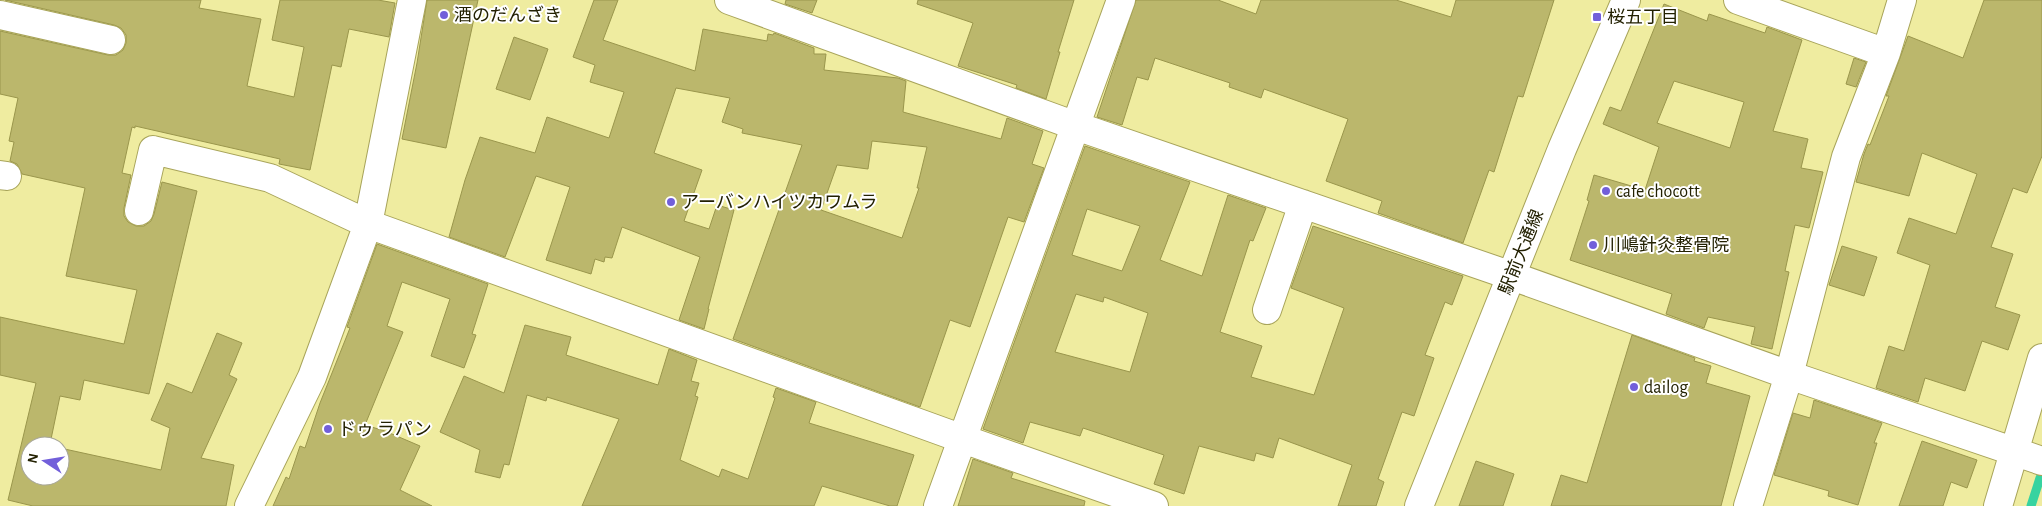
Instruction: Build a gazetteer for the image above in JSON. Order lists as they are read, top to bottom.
{
  "streets": {
    "street": ["駅前大通線"]
  },
  "places": {
    "other": [
      "酒のだんざき",
      "cafe chocott",
      "アーバンハイツカワムラ",
      "川嶋針灸整骨院",
      "dailog",
      "ドゥ ラパン"
    ],
    "transit": ["桜五丁目"]
  },
  "north": "left"
}
